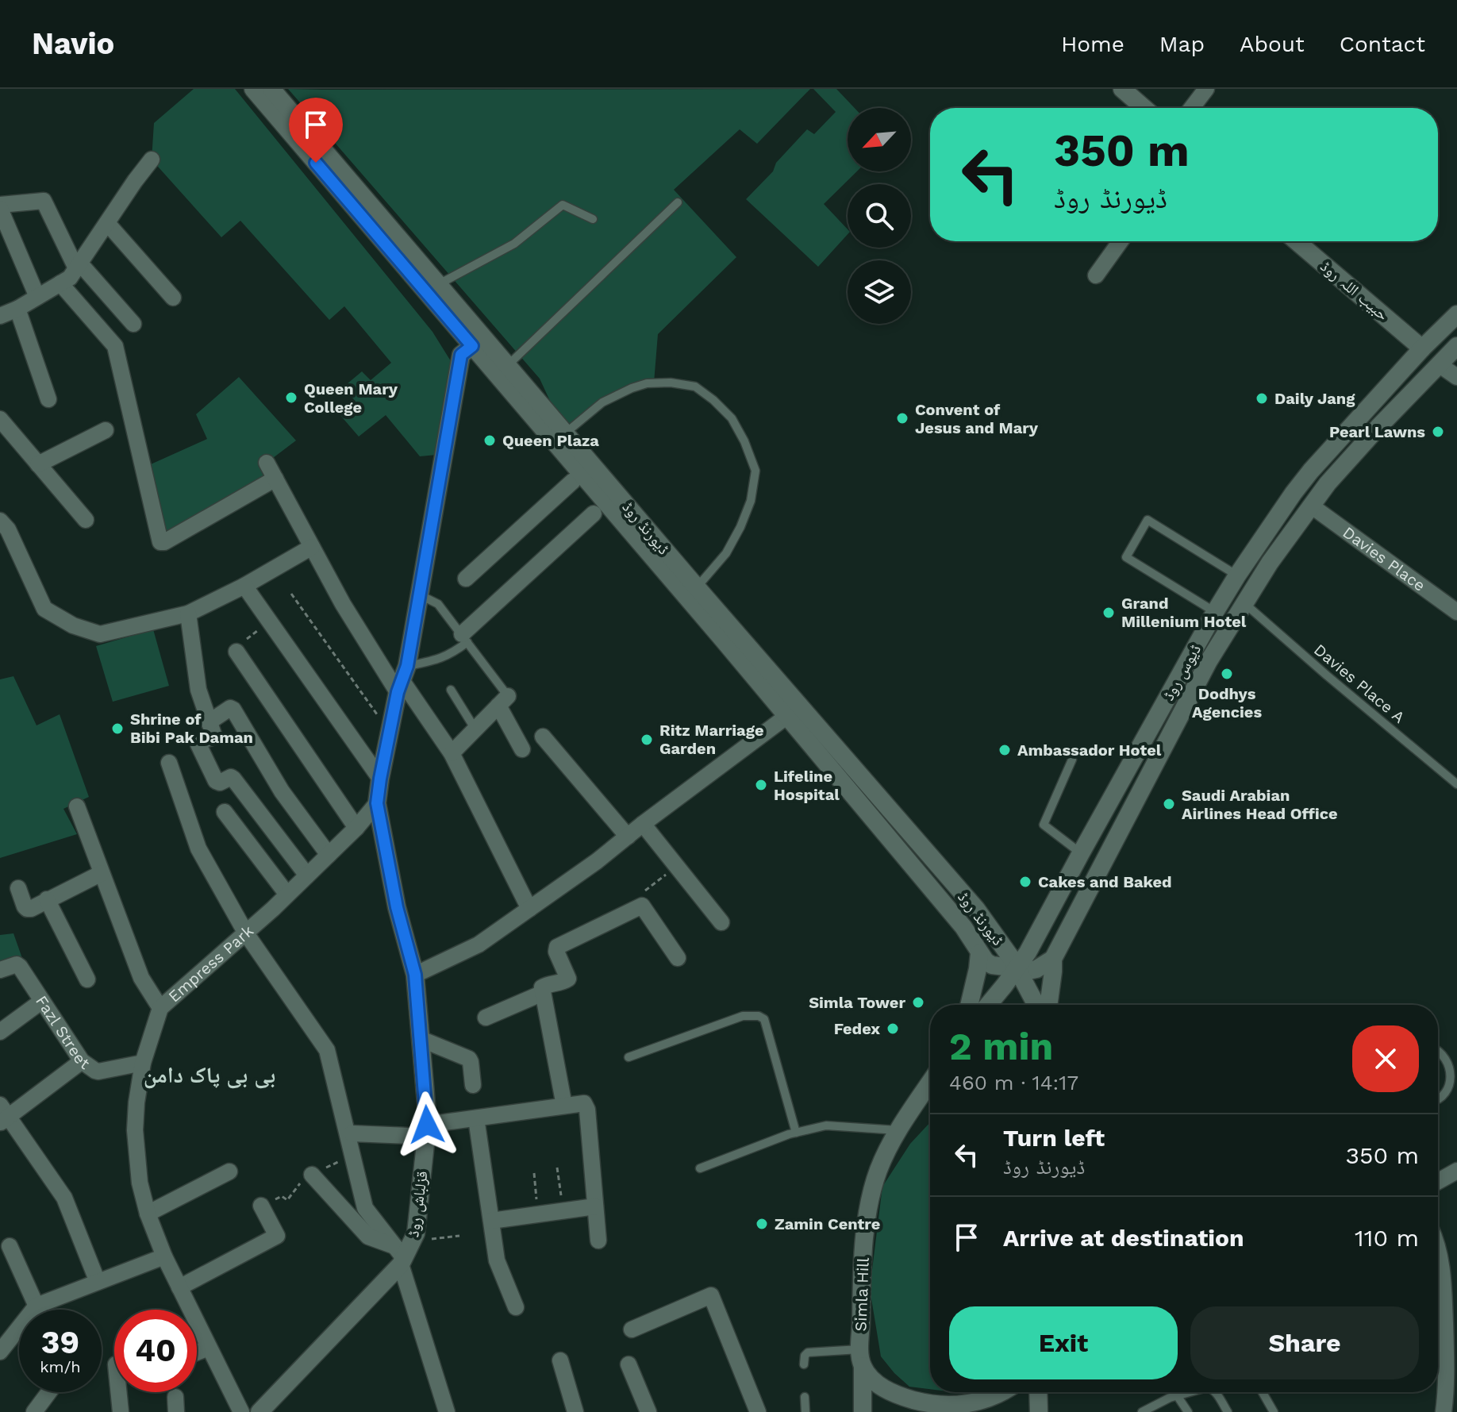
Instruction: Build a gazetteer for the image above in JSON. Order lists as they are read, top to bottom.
{
  "streets": {
    "main road": [
      "حبیب اللہ روڈ",
      "ڈیورنڈ روڈ",
      "ڈیوس روڈ",
      "قزلباش روڈ",
      "Simla Hill"
    ],
    "street": ["Davies Place", "Empress Park", "Fazl Street"],
    "lane": ["Davies Place A"]
  },
  "crossings": [
    ["حبیب اللہ روڈ", "ڈیوس روڈ"],
    ["ڈیورنڈ روڈ", "ڈیوس روڈ"],
    ["ڈیورنڈ روڈ", "قزلباش روڈ"],
    ["Davies Place", "ڈیوس روڈ"],
    ["ڈیوس روڈ", "Davies Place A"],
    ["Empress Park", "Fazl Street"],
    ["Empress Park", "قزلباش روڈ"]
  ],
  "districts": ["بی بی پاک دامن"],
  "places": [
    "Queen Mary College",
    "Daily Jang",
    "Convent of Jesus and Mary",
    "Pearl Lawns",
    "Queen Plaza",
    "Grand Millenium Hotel",
    "Dodhys Agencies",
    "Shrine of Bibi Pak Daman",
    "Ritz Marriage Garden",
    "Ambassador Hotel",
    "Lifeline Hospital",
    "Saudi Arabian Airlines Head Office",
    "Cakes and Baked",
    "Simla Tower",
    "Fedex",
    "Zamin Centre"
  ],
  "north": "bottom left",
  "page": {
    "header": "Navio",
    "nav": [
      "Home",
      "Map",
      "About",
      "Contact"
    ],
    "turn": ["350 m", "ڈیورنڈ روڈ"],
    "heading": ["2 min", "460 m · 14:17"],
    "list": [
      {
        "name": "Turn left",
        "note": "ڈیورنڈ روڈ",
        "value": "350 m"
      },
      {
        "name": "Arrive at destination",
        "value": "110 m"
      }
    ],
    "buttons": ["Exit", "Share"],
    "speed": "39 km/h",
    "limit": "40"
  }
}
